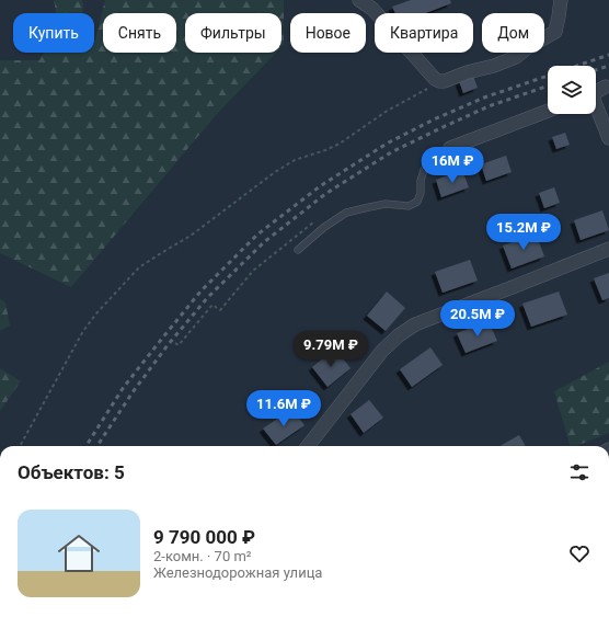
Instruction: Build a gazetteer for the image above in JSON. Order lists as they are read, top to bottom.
{
  "page": {
    "chip": [
      "Купить",
      "Снять",
      "Фильтры",
      "Новое",
      "Квартира",
      "Дом"
    ],
    "price": [
      "16M ₽",
      "15.2M ₽",
      "20.5M ₽",
      "9.79M ₽",
      "11.6M ₽"
    ],
    "heading": "Объектов: 5",
    "list": [
      {
        "name": "9 790 000 ₽",
        "note": "2-комн. · 70 m² · Железнодорожная улица"
      }
    ]
  }
}
